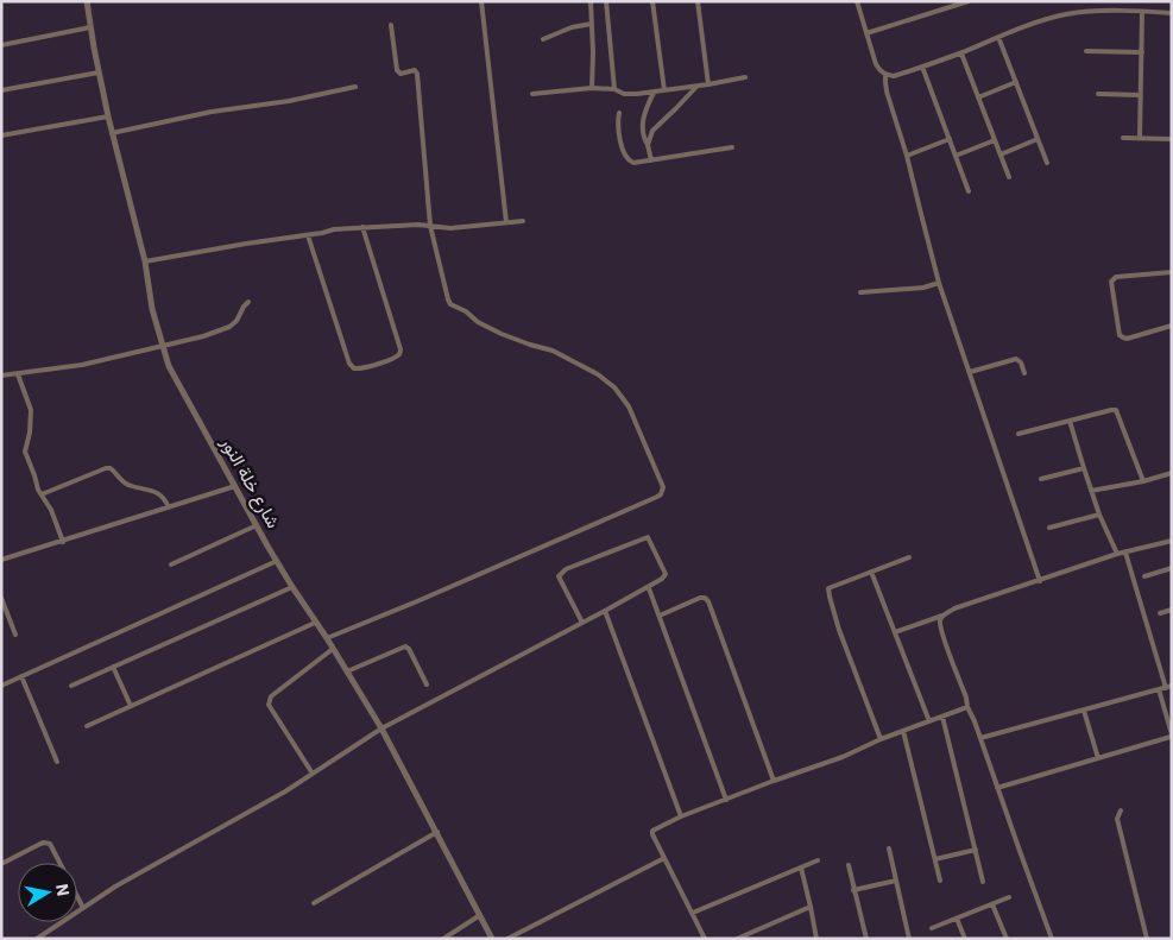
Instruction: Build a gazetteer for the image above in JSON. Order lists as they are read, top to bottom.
{
  "streets": {
    "street": ["شارع خلة النور"]
  },
  "north": "right"
}
